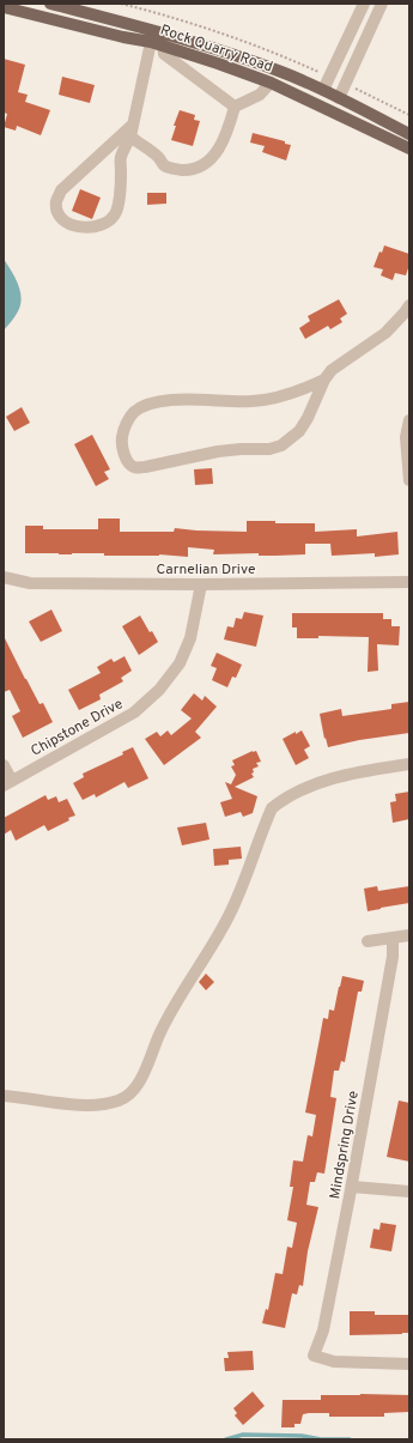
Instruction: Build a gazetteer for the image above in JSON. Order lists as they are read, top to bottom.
{
  "streets": {
    "main road": ["Rock Quarry Road"],
    "street": ["Carnelian Drive", "Chipstone Drive", "Mindspring Drive"]
  },
  "crossings": [
    ["Carnelian Drive", "Chipstone Drive"]
  ]
}
